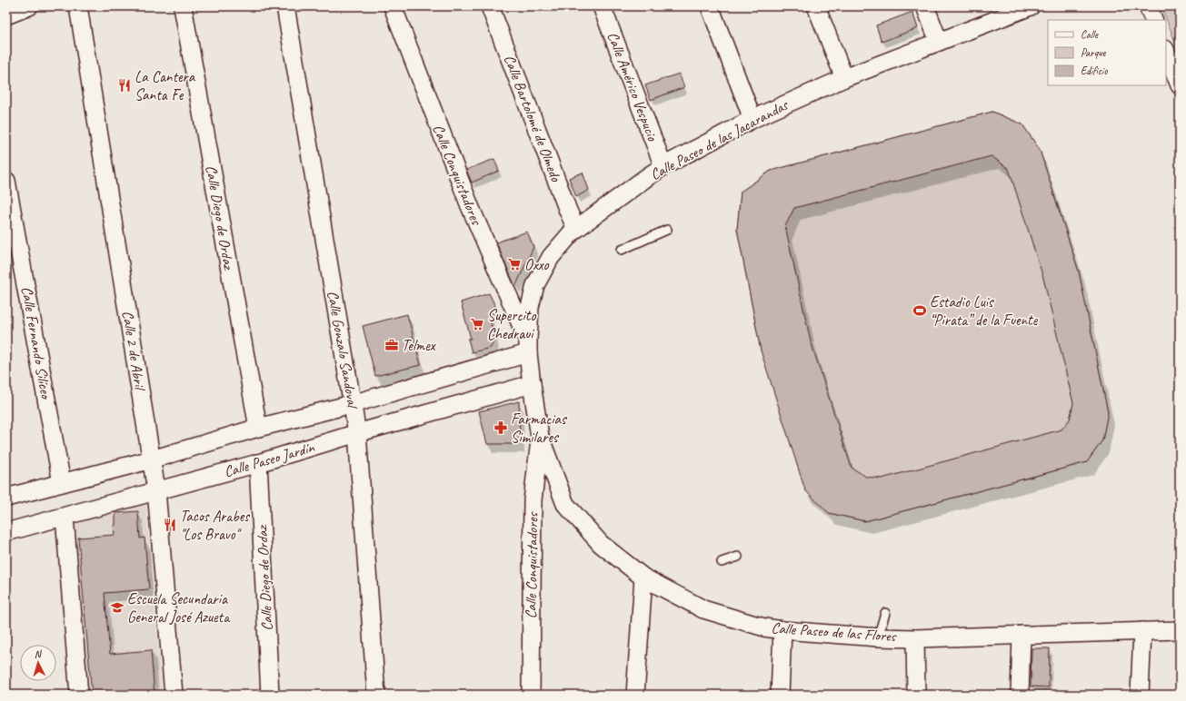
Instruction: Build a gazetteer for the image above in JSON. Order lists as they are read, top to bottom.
{
  "streets": {
    "street": [
      "Calle Américo Vespucio",
      "Calle Bartolomé de Olmedo",
      "Calle Paseo de las Jacarandas",
      "Calle Conquistadores",
      "Calle Diego de Ordaz",
      "Calle Fernando Silíceo",
      "Calle Gonzalo Sandoval",
      "Calle 2 de Abril",
      "Calle Paseo Jardín",
      "Calle Paseo de las Flores"
    ]
  },
  "crossings": [
    ["Calle Américo Vespucio", "Calle Paseo de las Jacarandas"],
    ["Calle Bartolomé de Olmedo", "Calle Paseo de las Jacarandas"],
    ["Calle Paseo de las Jacarandas", "Calle Conquistadores"],
    ["Calle Paseo de las Jacarandas", "Calle Paseo Jardín"],
    ["Calle Paseo de las Jacarandas", "Calle Paseo de las Flores"],
    ["Calle Conquistadores", "Calle Paseo Jardín"],
    ["Calle Conquistadores", "Calle Paseo de las Flores"],
    ["Calle Diego de Ordaz", "Calle Paseo Jardín"],
    ["Calle Fernando Silíceo", "Calle Paseo Jardín"],
    ["Calle Gonzalo Sandoval", "Calle Paseo Jardín"],
    ["Calle 2 de Abril", "Calle Paseo Jardín"],
    ["Calle Paseo Jardín", "Calle Paseo de las Flores"]
  ],
  "places": {
    "restaurant": ["La Cantera Santa Fe", "Tacos Arabes \"Los Bravo\""],
    "supermarket": ["Oxxo", "Supercito Chedraui"],
    "sports": ["Estadio Luis “Pirata” de la Fuente"],
    "office": ["Telmex"],
    "pharmacy": ["Farmacias Similares"],
    "school or university": ["Escuela Secundaria General José Azueta"]
  },
  "legend": ["Calle", "Parque", "Edificio"],
  "north": "top"
}
